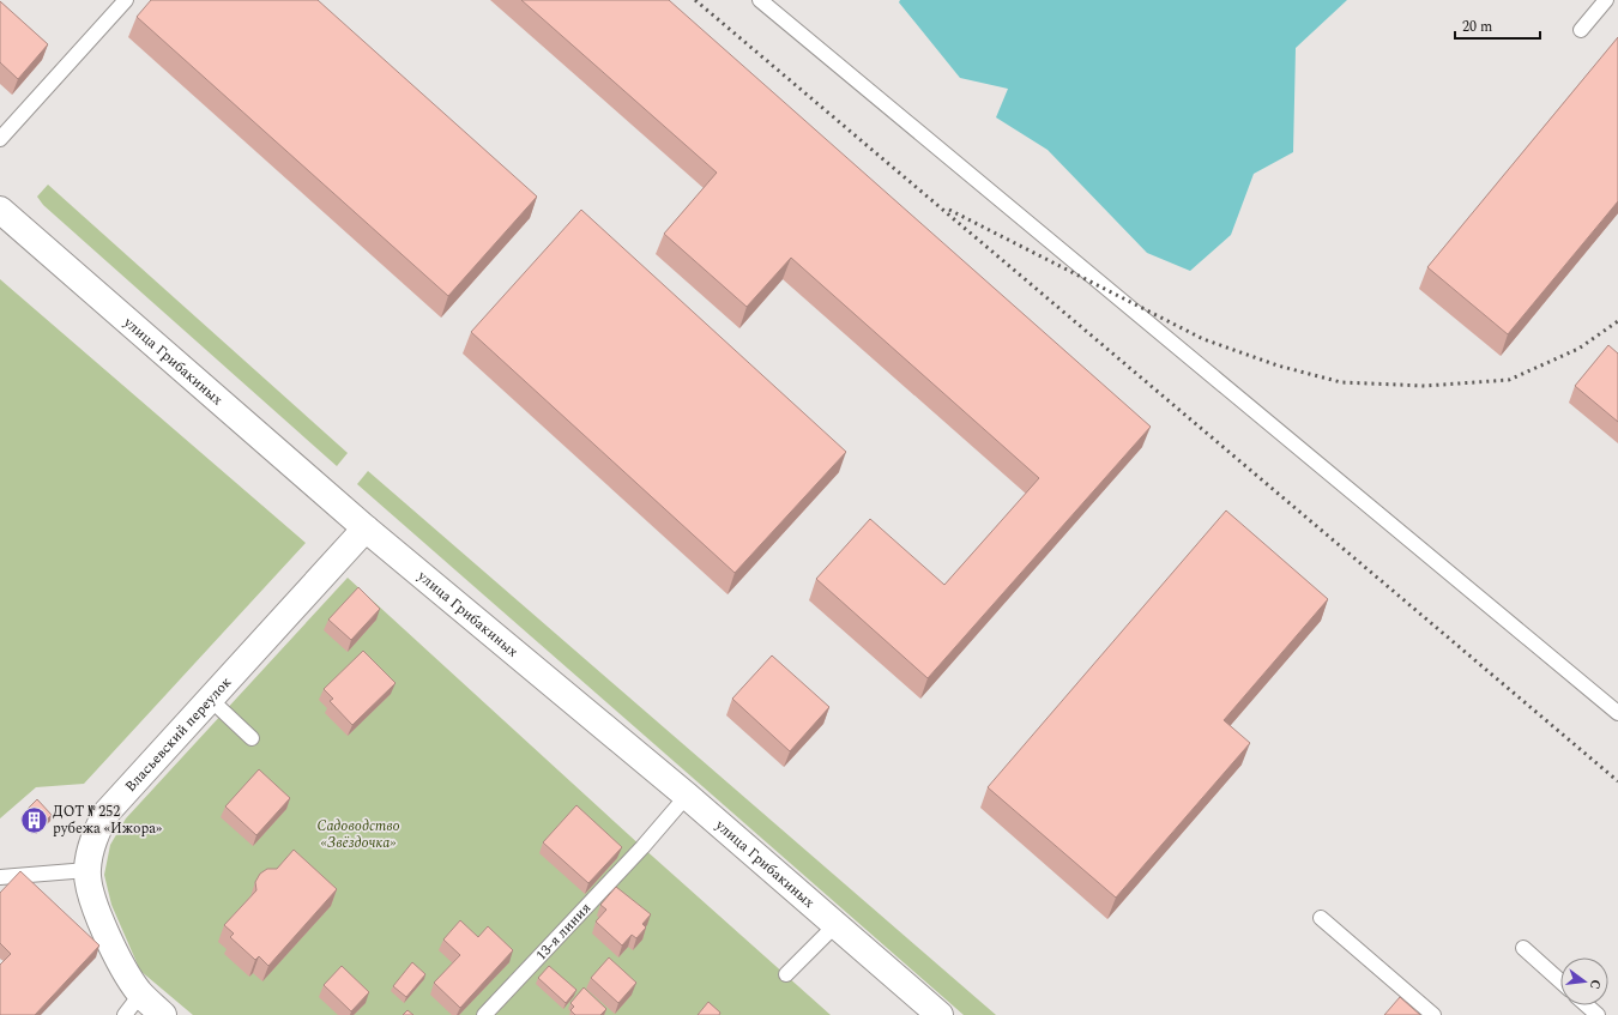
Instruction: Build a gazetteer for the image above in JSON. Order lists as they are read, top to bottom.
{
  "streets": {
    "street": ["улица Грибакиных", "Власьевский переулок"],
    "lane": ["13-я линия"]
  },
  "crossings": [
    ["улица Грибакиных", "Власьевский переулок"],
    ["улица Грибакиных", "13-я линия"]
  ],
  "parks": ["Садоводство «Звёздочка»"],
  "places": {
    "building": ["ДОТ № 252 рубежа «Ижора»"]
  },
  "scale_bar": "20 m",
  "north": "right"
}
